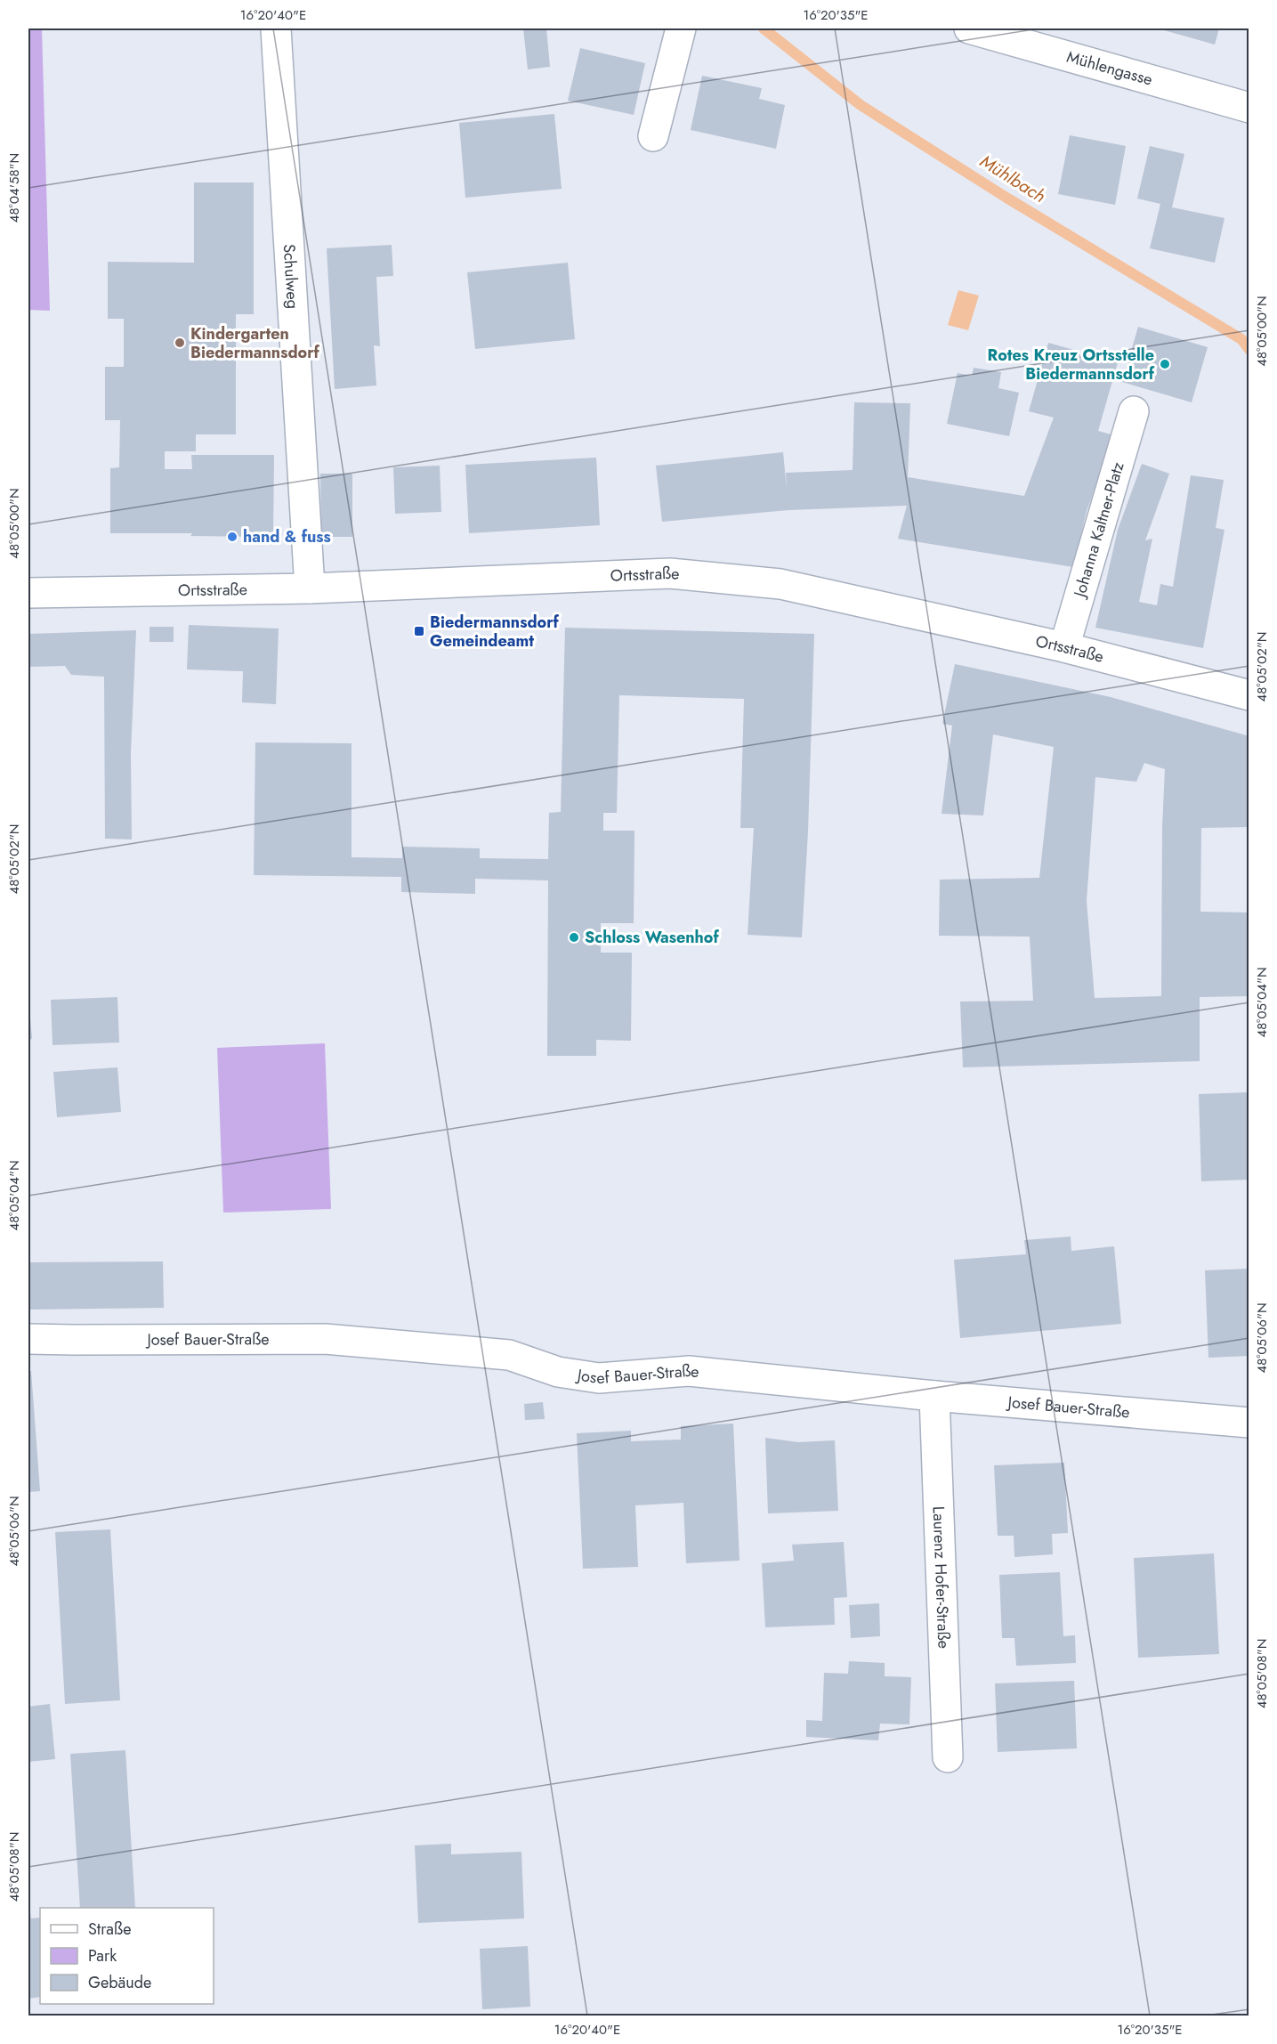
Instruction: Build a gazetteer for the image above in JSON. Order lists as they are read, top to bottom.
{
  "streets": {
    "street": [
      "Mühlengasse",
      "Schulweg",
      "Johanna Kaltner-Platz",
      "Ortsstraße",
      "Josef Bauer-Straße",
      "Laurenz Hofer-Straße"
    ]
  },
  "crossings": [
    ["Schulweg", "Ortsstraße"],
    ["Johanna Kaltner-Platz", "Ortsstraße"],
    ["Josef Bauer-Straße", "Laurenz Hofer-Straße"]
  ],
  "water": ["Mühlbach"],
  "places": {
    "other": [
      "Kindergarten Biedermannsdorf",
      "Rotes Kreuz Ortsstelle Biedermannsdorf",
      "hand & fuss",
      "Schloss Wasenhof"
    ],
    "transit": ["Biedermannsdorf Gemeindeamt"]
  },
  "legend": ["Straße", "Park", "Gebäude"],
  "coordinates": [
    "16°20'40\"E",
    "16°20'35\"E",
    "48°04'58\"N",
    "48°05'00\"N",
    "48°05'02\"N",
    "48°05'04\"N",
    "48°05'06\"N",
    "48°05'08\"N"
  ]
}
